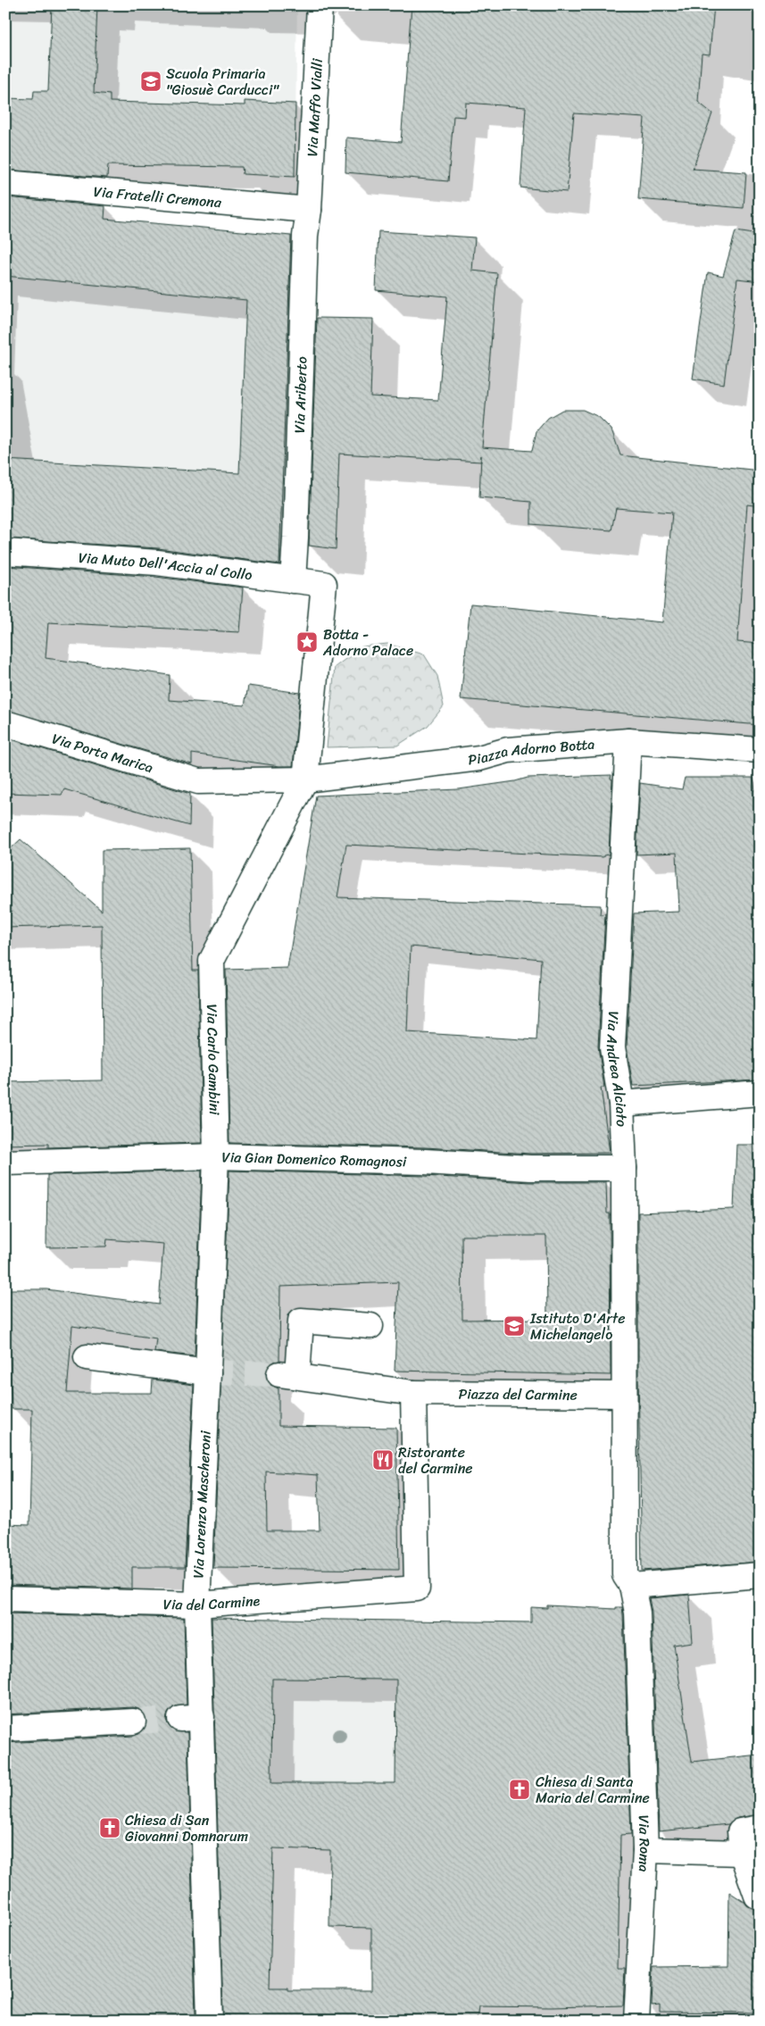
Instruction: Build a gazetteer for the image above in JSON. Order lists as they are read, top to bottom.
{
  "streets": {
    "street": [
      "Via Maffo Vialli",
      "Via Fratelli Cremona",
      "Via Ariberto",
      "Via Muto Dell'Accia al Collo",
      "Piazza Adorno Botta",
      "Via Porta Marica",
      "Via Carlo Gambini",
      "Via Andrea Alciato",
      "Via Gian Domenico Romagnosi",
      "Piazza del Carmine",
      "Via Lorenzo Mascheroni",
      "Via del Carmine",
      "Via Roma"
    ]
  },
  "crossings": [
    ["Via Maffo Vialli", "Via Fratelli Cremona"],
    ["Via Maffo Vialli", "Via Ariberto"],
    ["Via Fratelli Cremona", "Via Ariberto"],
    ["Via Ariberto", "Via Muto Dell'Accia al Collo"],
    ["Via Muto Dell'Accia al Collo", "Piazza Adorno Botta"],
    ["Via Muto Dell'Accia al Collo", "Via Porta Marica"],
    ["Via Muto Dell'Accia al Collo", "Via Carlo Gambini"],
    ["Piazza Adorno Botta", "Via Porta Marica"],
    ["Piazza Adorno Botta", "Via Carlo Gambini"],
    ["Piazza Adorno Botta", "Via Andrea Alciato"],
    ["Via Porta Marica", "Via Carlo Gambini"],
    ["Via Carlo Gambini", "Via Gian Domenico Romagnosi"],
    ["Via Carlo Gambini", "Via Lorenzo Mascheroni"],
    ["Via Andrea Alciato", "Via Gian Domenico Romagnosi"],
    ["Via Andrea Alciato", "Piazza del Carmine"],
    ["Via Gian Domenico Romagnosi", "Via Lorenzo Mascheroni"],
    ["Piazza del Carmine", "Via del Carmine"],
    ["Via Lorenzo Mascheroni", "Via del Carmine"]
  ],
  "places": {
    "school or university": ["Scuola Primaria \"Giosuè Carducci\"", "Istituto D'Arte Michelangelo"],
    "place": ["Botta - Adorno Palace"],
    "restaurant": ["Ristorante del Carmine"],
    "church": ["Chiesa di Santa Maria del Carmine", "Chiesa di San Giovanni Domnarum"]
  }
}
